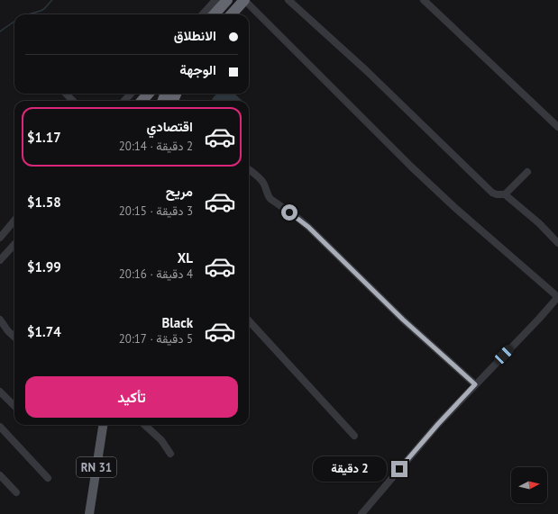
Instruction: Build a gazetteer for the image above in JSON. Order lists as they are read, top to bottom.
{
  "streets": {
    "main road": ["RN 31"]
  },
  "north": "right",
  "page": {
    "banner": ["الانطلاق", "الوجهة"],
    "list": [
      {
        "name": "اقتصادي",
        "note": "2 دقيقة · 20:14",
        "value": "$1.17"
      },
      {
        "name": "مريح",
        "note": "3 دقيقة · 20:15",
        "value": "$1.58"
      },
      {
        "name": "XL",
        "note": "4 دقيقة · 20:16",
        "value": "$1.99"
      },
      {
        "name": "Black",
        "note": "5 دقيقة · 20:17",
        "value": "$1.74"
      }
    ],
    "buttons": "تأكيد",
    "bubble": "2 دقيقة"
  }
}
